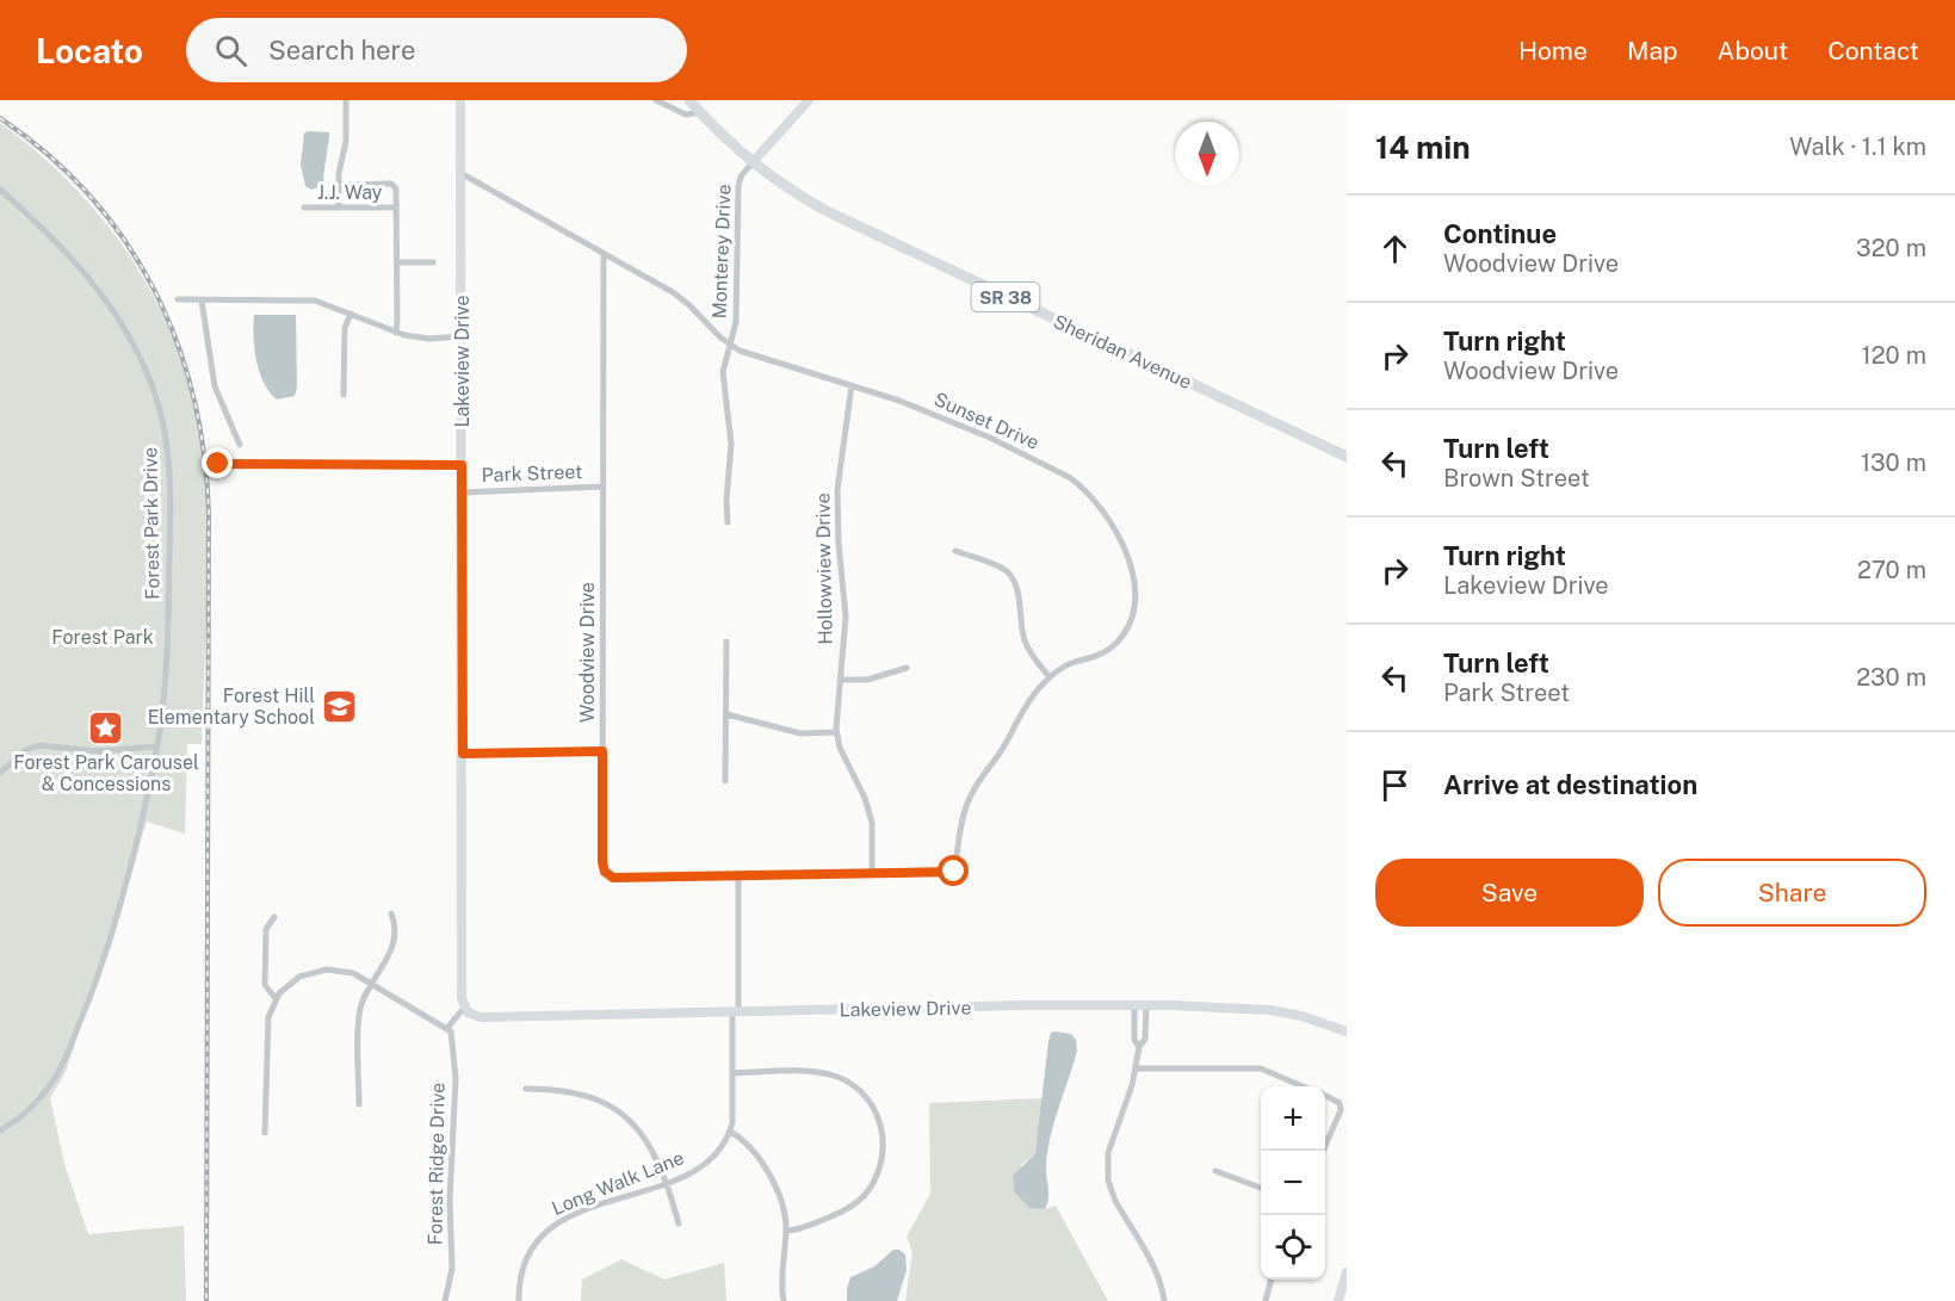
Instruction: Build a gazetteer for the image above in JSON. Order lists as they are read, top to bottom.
{
  "streets": {
    "main road": ["SR 38", "Sheridan Avenue"],
    "street": [
      "J.J. Way",
      "Monterey Drive",
      "Lakeview Drive",
      "Sunset Drive",
      "Park Street",
      "Forest Park Drive",
      "Hollowview Drive",
      "Woodview Drive",
      "Forest Ridge Drive",
      "Long Walk Lane"
    ]
  },
  "crossings": [
    ["Monterey Drive", "Sheridan Avenue"],
    ["Monterey Drive", "Sunset Drive"],
    ["Lakeview Drive", "Sunset Drive"],
    ["Lakeview Drive", "Park Street"],
    ["Sunset Drive", "Hollowview Drive"],
    ["Sunset Drive", "Woodview Drive"],
    ["Park Street", "Woodview Drive"],
    ["Hollowview Drive", "Woodview Drive"]
  ],
  "parks": ["Forest Park"],
  "places": {
    "school or university": ["Forest Hill Elementary School"],
    "place": ["Forest Park Carousel & Concessions"]
  },
  "north": "bottom",
  "page": {
    "header": "Locato",
    "search": "Search here",
    "nav": [
      "Home",
      "Map",
      "About",
      "Contact"
    ],
    "heading": ["14 min", "Walk · 1.1 km"],
    "list": [
      ["Continue", "Woodview Drive", "320 m"],
      ["Turn right", "Woodview Drive", "120 m"],
      ["Turn left", "Brown Street", "130 m"],
      ["Turn right", "Lakeview Drive", "270 m"],
      ["Turn left", "Park Street", "230 m"],
      "Arrive at destination"
    ],
    "buttons": ["Save", "Share"],
    "map_buttons": ["+", "−"]
  }
}
